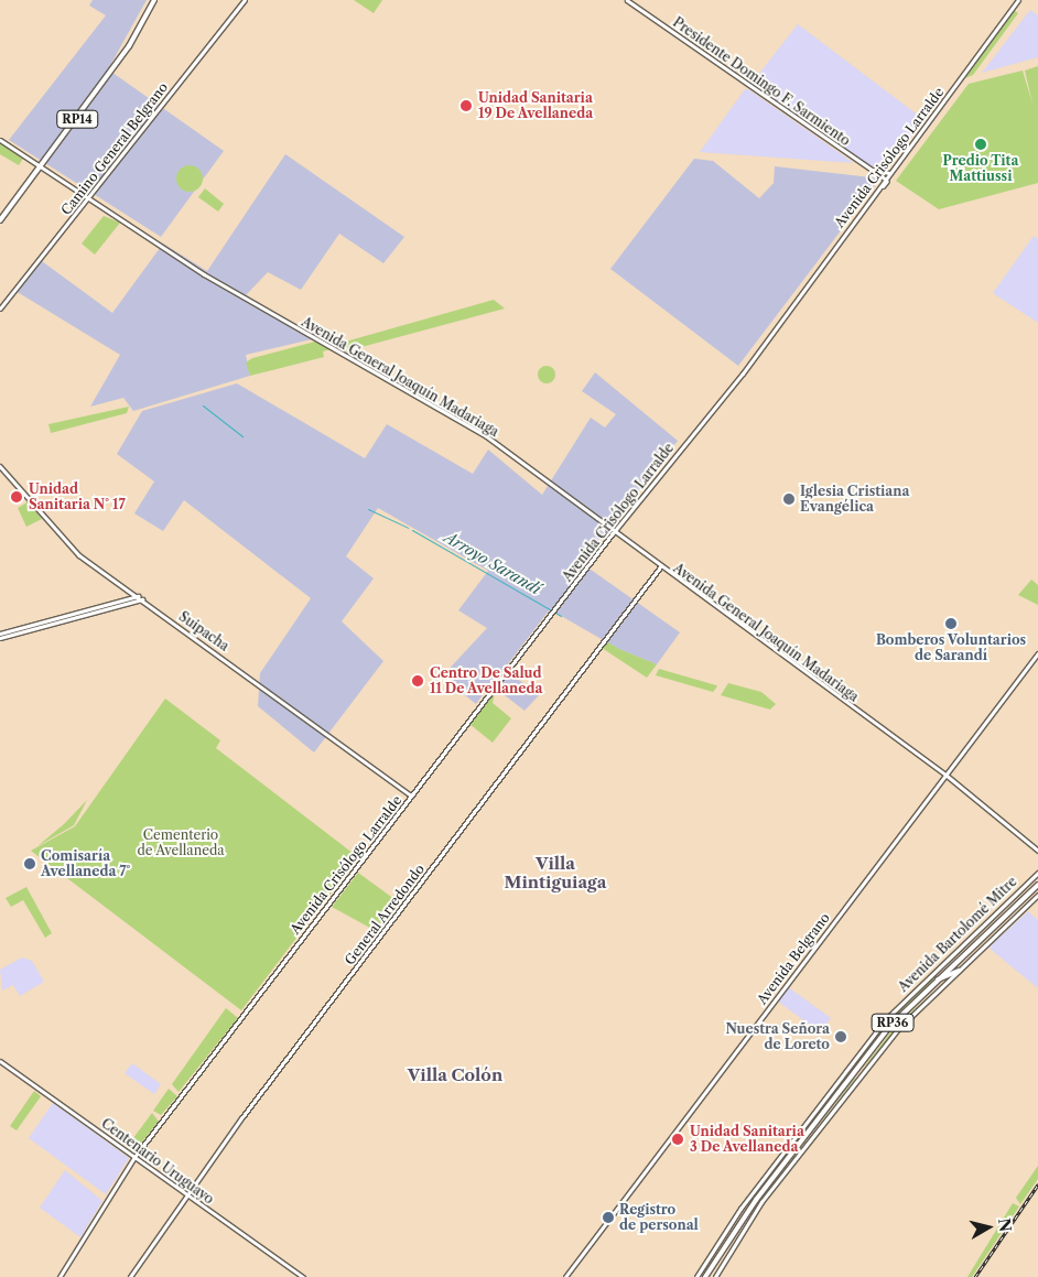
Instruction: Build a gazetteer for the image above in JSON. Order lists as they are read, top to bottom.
{
  "streets": {
    "main road": [
      "RP14",
      "Avenida Crisólogo Larralde",
      "Avenida General Joaquín Madariaga",
      "Avenida Bartolomé Mitre",
      "RP36",
      "Centenario Uruguayo"
    ],
    "street": [
      "Presidente Domingo F. Sarmiento",
      "Camino General Belgrano",
      "Suipacha",
      "General Arredondo",
      "Avenida Belgrano"
    ]
  },
  "crossings": [
    ["Presidente Domingo F. Sarmiento", "Avenida Crisólogo Larralde"],
    ["RP14", "Avenida General Joaquín Madariaga"],
    ["Camino General Belgrano", "Avenida General Joaquín Madariaga"],
    ["Avenida Crisólogo Larralde", "Avenida General Joaquín Madariaga"],
    ["Avenida Crisólogo Larralde", "Suipacha"],
    ["Avenida Crisólogo Larralde", "Centenario Uruguayo"],
    ["Avenida General Joaquín Madariaga", "General Arredondo"],
    ["Avenida General Joaquín Madariaga", "Avenida Belgrano"],
    ["General Arredondo", "Centenario Uruguayo"]
  ],
  "districts": ["Villa Mintiguiaga", "Villa Colón"],
  "water": ["Arroyo Sarandí"],
  "parks": ["Cementerio de Avellaneda"],
  "places": [
    "Unidad Sanitaria 19 De Avellaneda",
    "Predio Tita Mattiussi",
    "Unidad Sanitaria N° 17",
    "Iglesia Cristiana Evangélica",
    "Bomberos Voluntarios de Sarandí",
    "Centro De Salud 11 De Avellaneda",
    "Comisaría Avellaneda 7°",
    "Nuestra Señora de Loreto",
    "Unidad Sanitaria 3 De Avellaneda",
    "Registro de personal"
  ],
  "north": "right"
}
